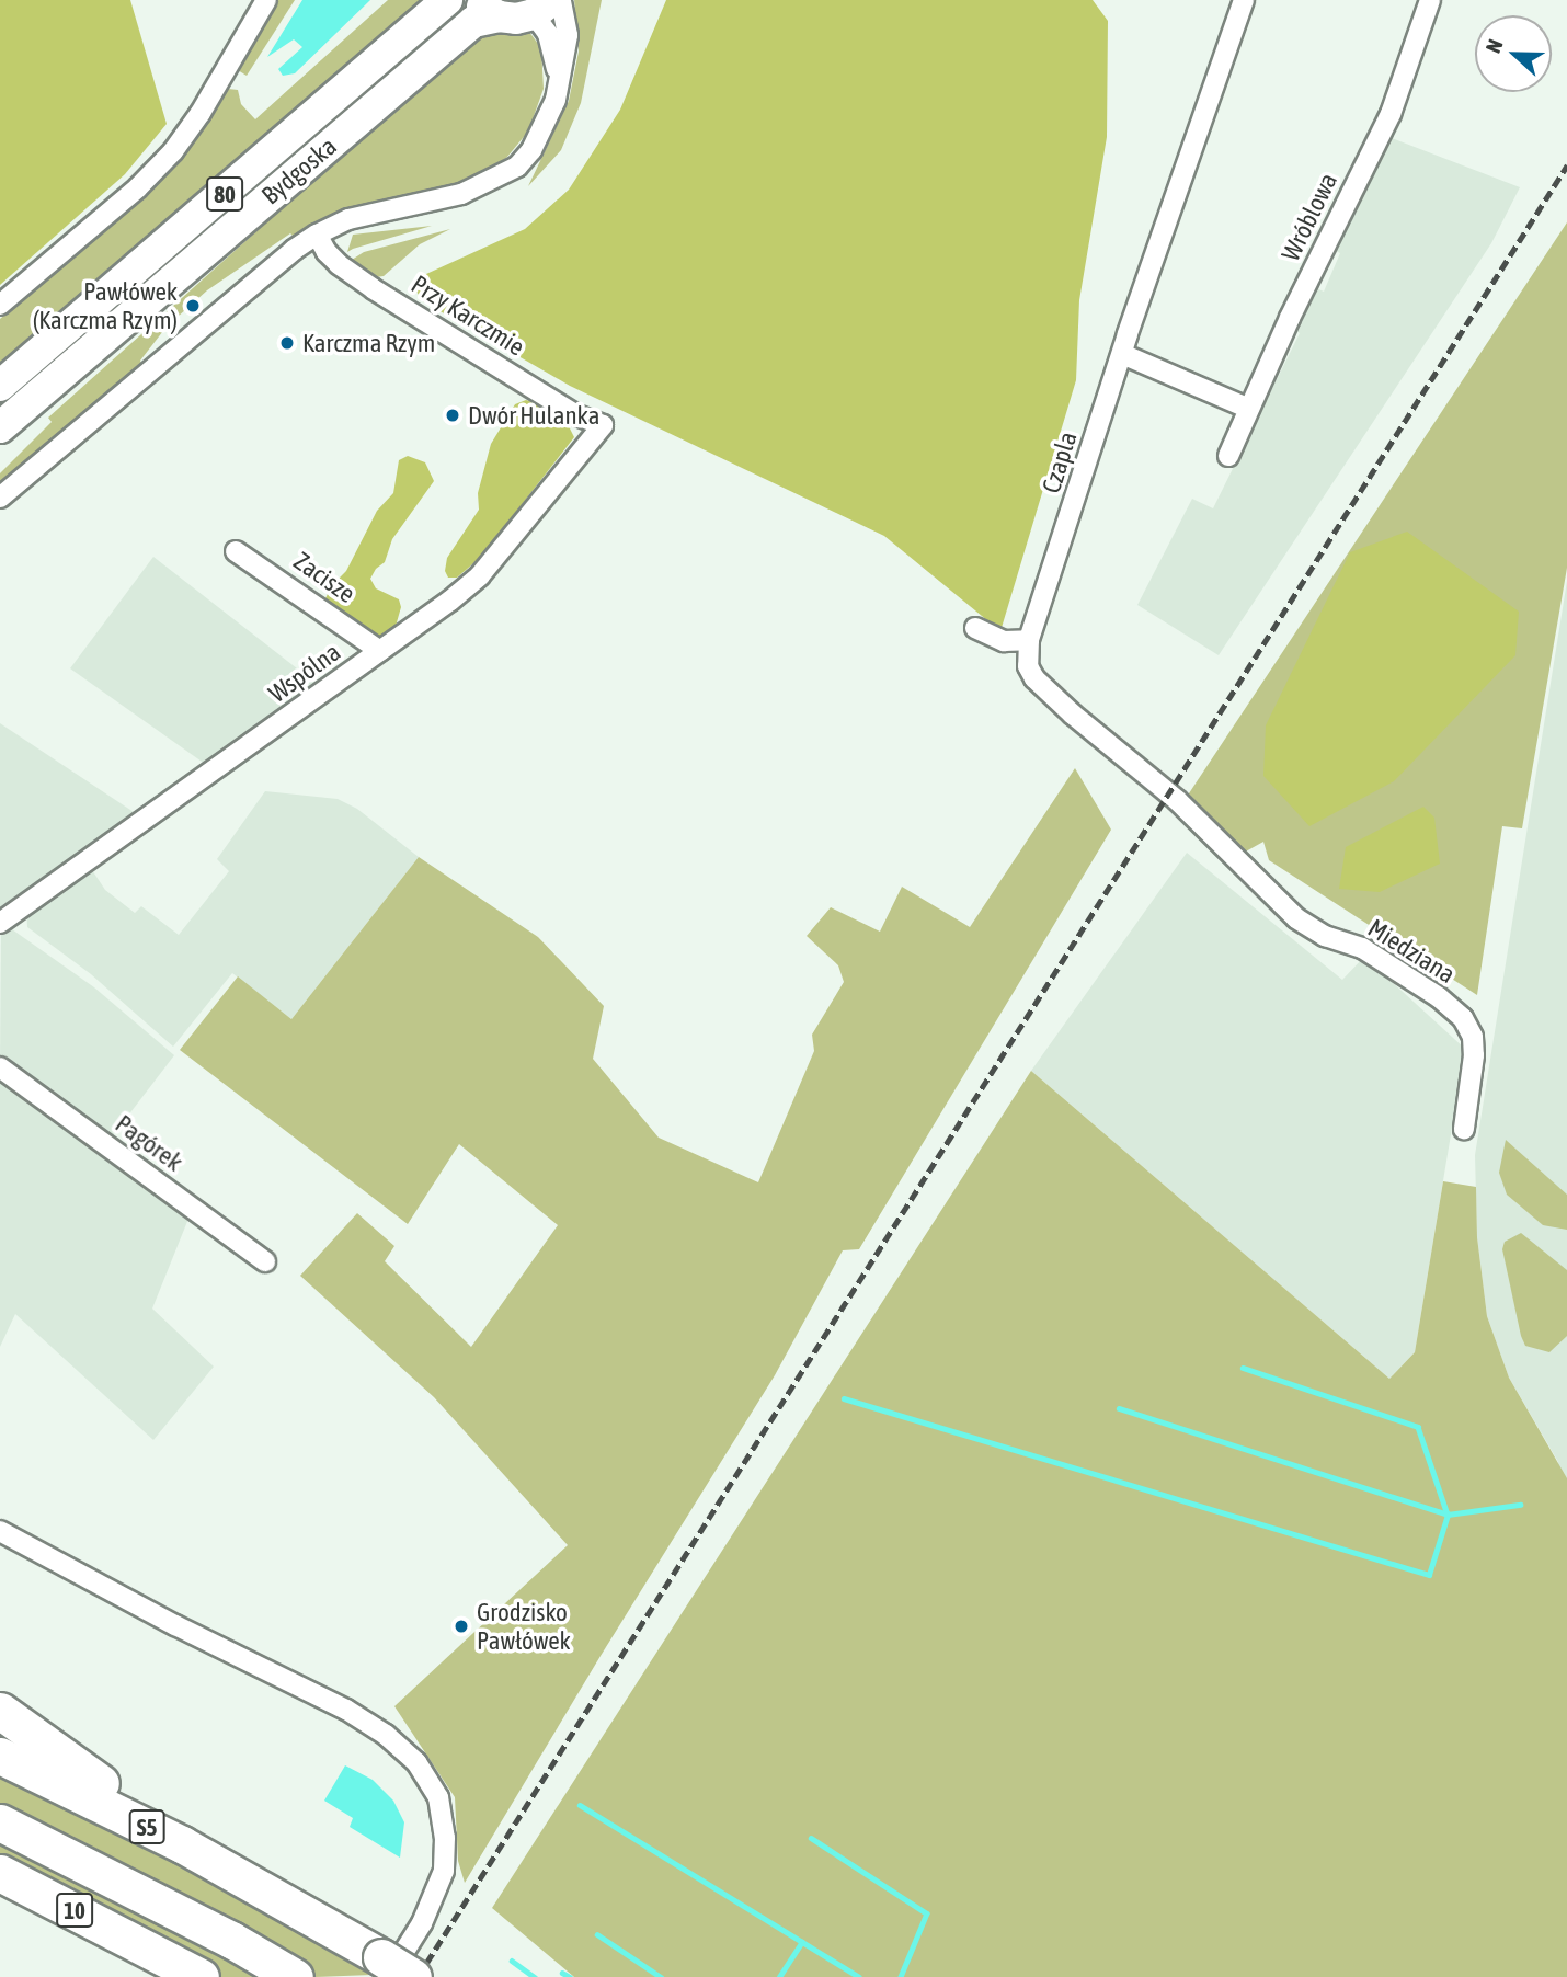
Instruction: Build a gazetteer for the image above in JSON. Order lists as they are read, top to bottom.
{
  "streets": {
    "highway": ["S5", "10"],
    "main road": ["Bydgoska", "80"],
    "street": [
      "Wróblowa",
      "Przy Karczmie",
      "Czapla",
      "Zacisze",
      "Wspólna",
      "Miedziana",
      "Pagórek"
    ]
  },
  "crossings": [
    ["Bydgoska", "80"],
    ["Przy Karczmie", "Wspólna"],
    ["Czapla", "Miedziana"],
    ["Zacisze", "Wspólna"]
  ],
  "places": [
    "Pawłówek (Karczma Rzym)",
    "Karczma Rzym",
    "Dwór Hulanka",
    "Grodzisko Pawłówek"
  ],
  "north": "left"
}
